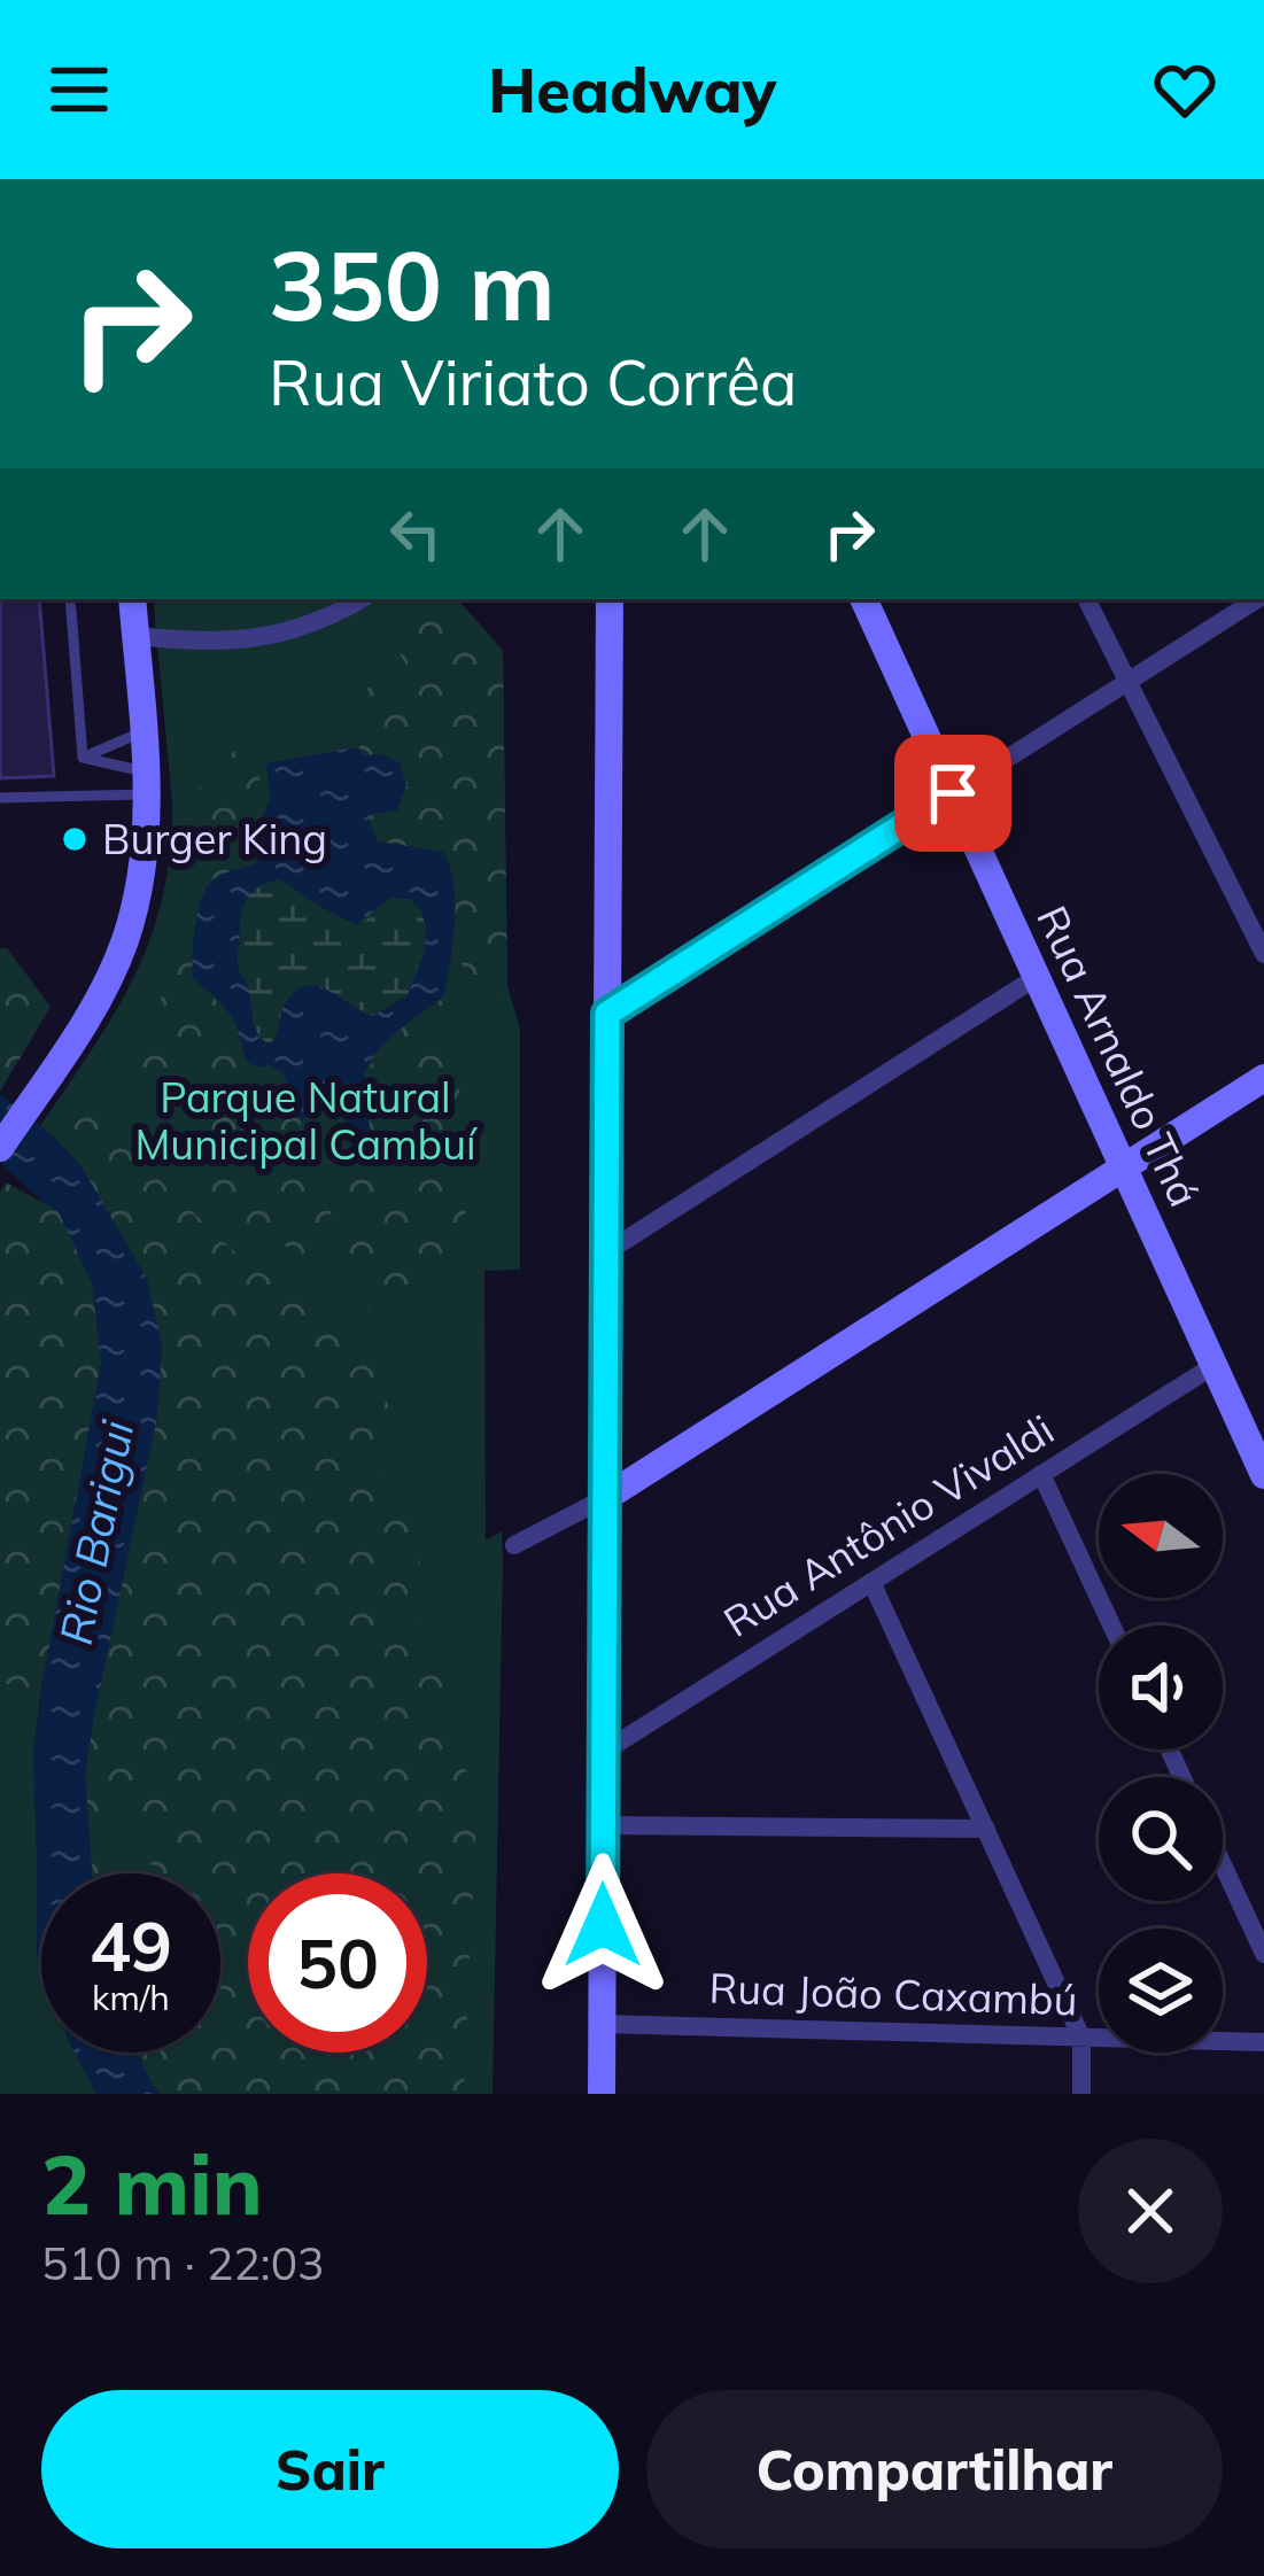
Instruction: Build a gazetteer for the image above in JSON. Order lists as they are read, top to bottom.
{
  "streets": {
    "main road": ["Rua Arnaldo Thá"],
    "street": ["Rua Antônio Vivaldi", "Rua João Caxambú"]
  },
  "crossings": [
    ["Rua Arnaldo Thá", "Rua Antônio Vivaldi"]
  ],
  "water": ["Rio Barigui"],
  "parks": ["Parque Natural Municipal Cambuí"],
  "places": ["Burger King"],
  "north": "left",
  "page": {
    "header": "Headway",
    "turn": ["350 m", "Rua Viriato Corrêa"],
    "speed": "49 km/h",
    "limit": "50",
    "heading": ["2 min", "510 m · 22:03"],
    "buttons": ["Sair", "Compartilhar"]
  }
}
